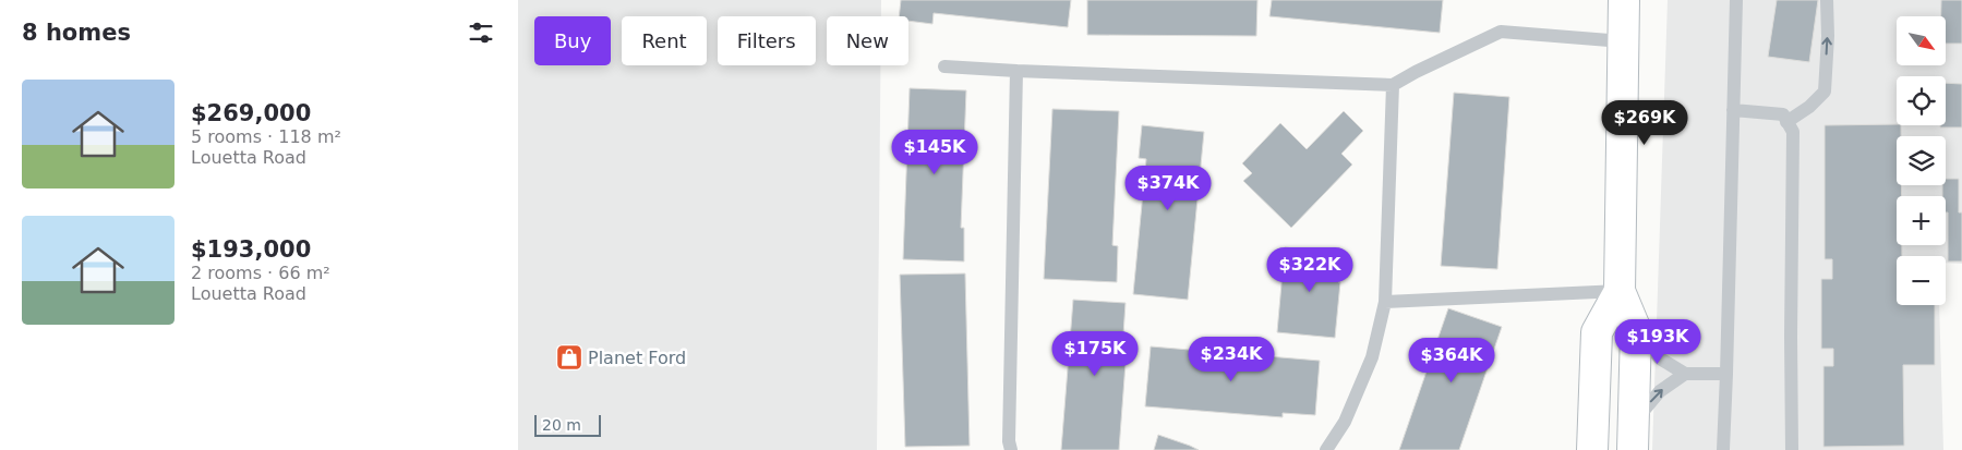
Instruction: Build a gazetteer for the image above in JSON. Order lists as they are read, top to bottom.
{
  "places": {
    "shop": ["Planet Ford"]
  },
  "scale_bar": "20 m",
  "north": "bottom right",
  "page": {
    "heading": "8 homes",
    "map_buttons": ["+", "−"],
    "chip": [
      "Buy",
      "Rent",
      "Filters",
      "New"
    ],
    "list": [
      {
        "name": "$269,000",
        "note": "5 rooms · 118 m² · Louetta Road"
      },
      {
        "name": "$193,000",
        "note": "2 rooms · 66 m² · Louetta Road"
      }
    ],
    "price": [
      "$269K",
      "$145K",
      "$374K",
      "$322K",
      "$193K",
      "$175K",
      "$234K",
      "$364K"
    ],
    "scale": "20 m"
  }
}
